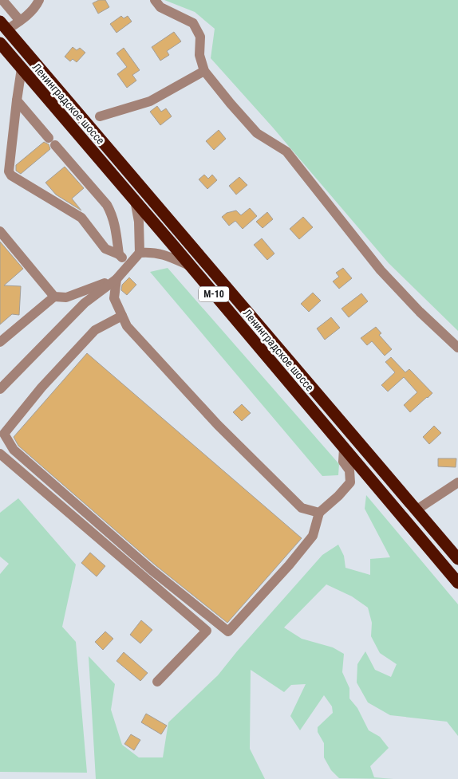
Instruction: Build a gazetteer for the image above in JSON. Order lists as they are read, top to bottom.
{
  "streets": {
    "highway": ["Ленинградское шоссе", "М-10"]
  }
}
